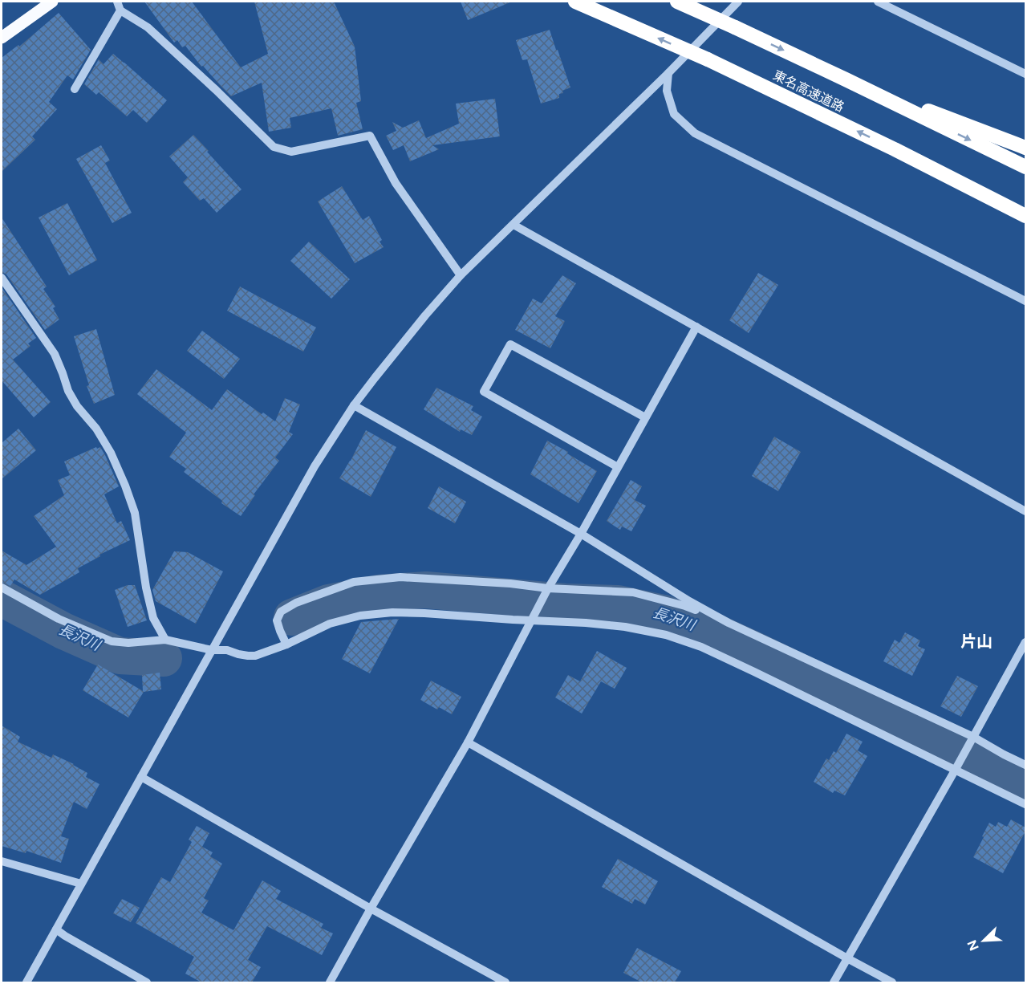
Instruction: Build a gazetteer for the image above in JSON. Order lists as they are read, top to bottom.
{
  "streets": {
    "highway": ["東名高速道路"]
  },
  "districts": ["片山"],
  "water": ["長沢川"],
  "north": "bottom left"
}
